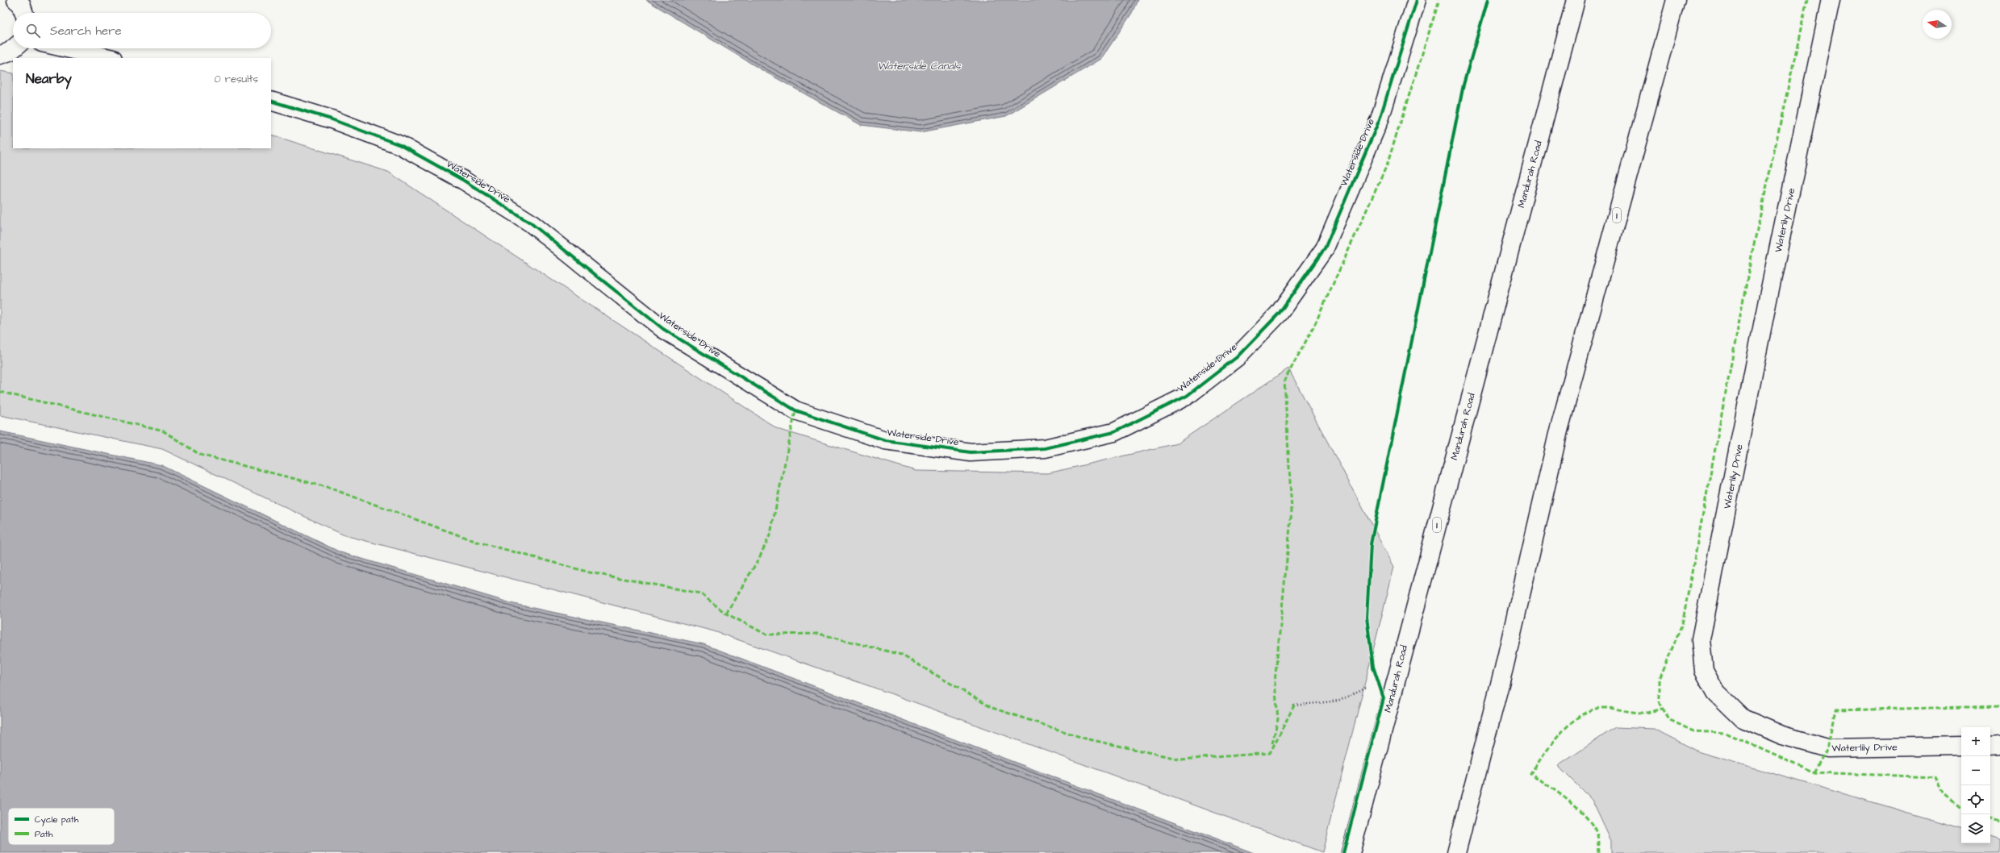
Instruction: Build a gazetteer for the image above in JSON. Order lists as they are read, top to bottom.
{
  "streets": {
    "main road": [
      "Waterside Drive",
      "Mandurah Road",
      "1",
      "Waterlily Drive"
    ]
  },
  "water": ["Waterside Canals"],
  "legend": ["Cycle path", "Path"],
  "north": "left",
  "page": {
    "search": "Search here",
    "heading": ["Nearby", "0 results"],
    "map_buttons": ["+", "−"]
  }
}
